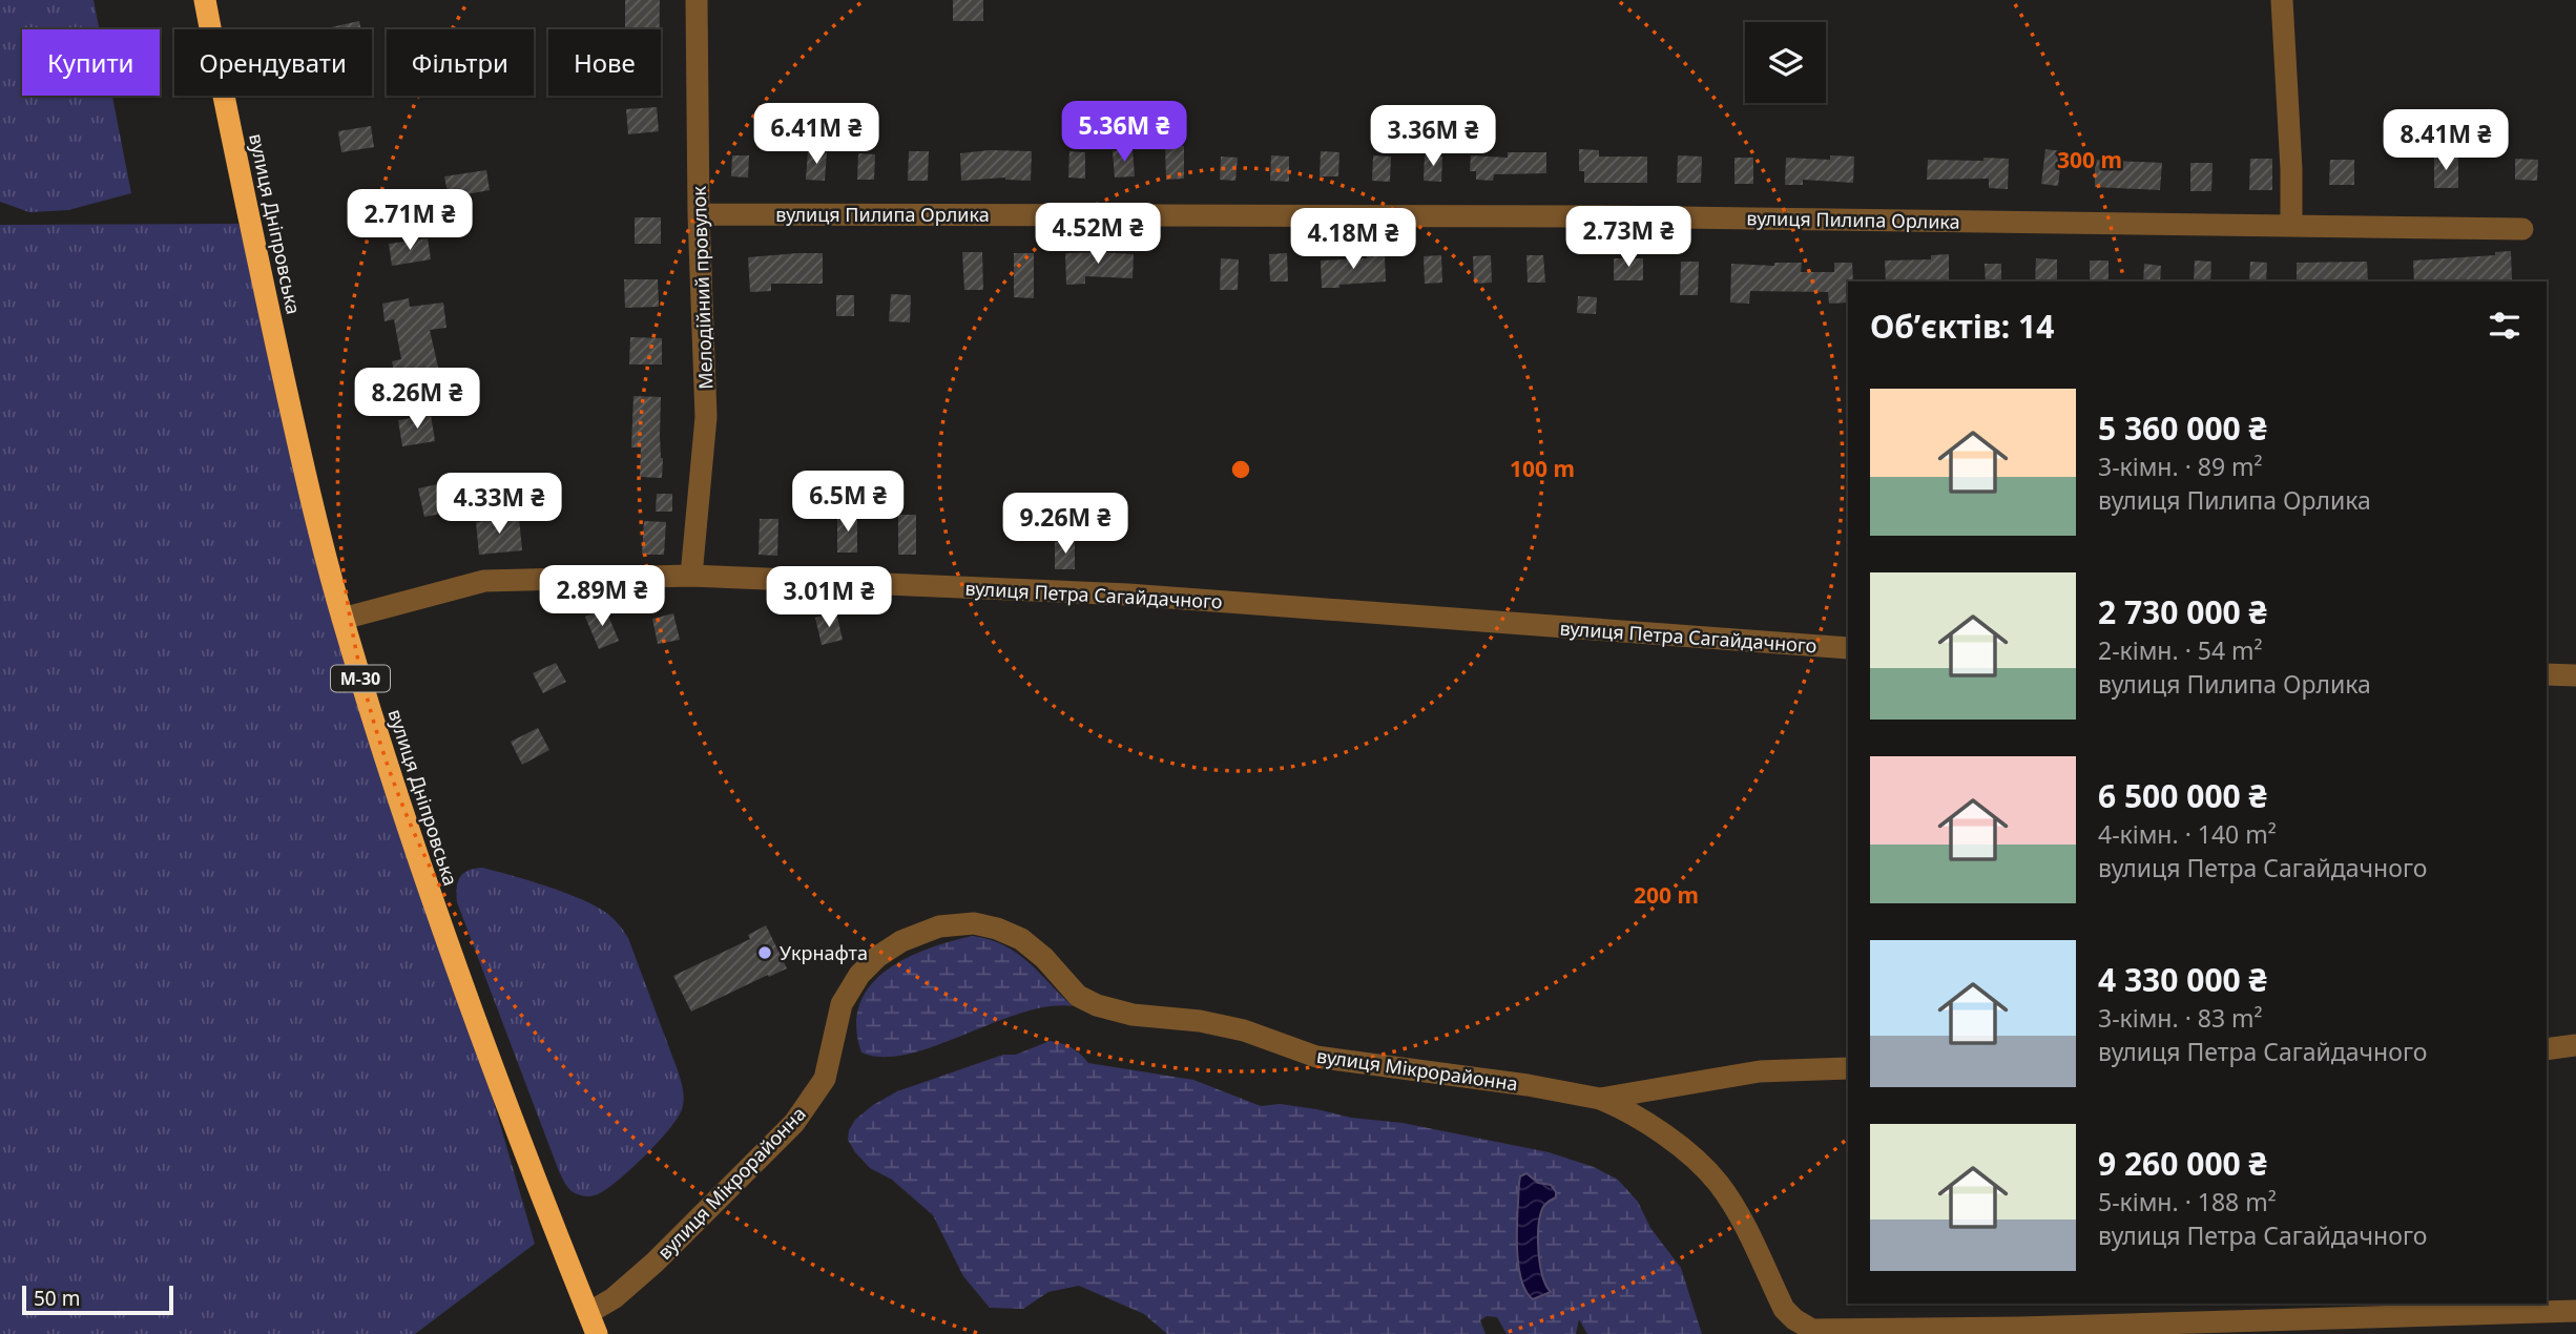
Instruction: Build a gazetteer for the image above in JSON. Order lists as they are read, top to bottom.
{
  "streets": {
    "highway": ["вулиця Дніпровська", "М-30"],
    "street": [
      "вулиця Пилипа Орлика",
      "Мелодійний провулок",
      "вулиця Петра Сагайдачного",
      "вулиця Мікрорайонна"
    ]
  },
  "crossings": [
    ["вулиця Пилипа Орлика", "Мелодійний провулок"],
    ["вулиця Дніпровська", "вулиця Петра Сагайдачного"],
    ["вулиця Дніпровська", "вулиця Мікрорайонна"],
    ["Мелодійний провулок", "вулиця Петра Сагайдачного"]
  ],
  "places": ["Укрнафта"],
  "scale_bar": "50 m",
  "page": {
    "chip": [
      "Купити",
      "Орендувати",
      "Фільтри",
      "Нове"
    ],
    "price": [
      "5.36M ₴",
      "6.41M ₴",
      "3.36M ₴",
      "8.41M ₴",
      "2.71M ₴",
      "4.52M ₴",
      "2.73M ₴",
      "4.18M ₴",
      "8.26M ₴",
      "6.5M ₴",
      "4.33M ₴",
      "9.26M ₴",
      "2.89M ₴",
      "3.01M ₴"
    ],
    "heading": "Об’єктів: 14",
    "list": [
      {
        "name": "5 360 000 ₴",
        "note": "3-кімн. · 89 m² · вулиця Пилипа Орлика"
      },
      {
        "name": "2 730 000 ₴",
        "note": "2-кімн. · 54 m² · вулиця Пилипа Орлика"
      },
      {
        "name": "6 500 000 ₴",
        "note": "4-кімн. · 140 m² · вулиця Петра Сагайдачного"
      },
      {
        "name": "4 330 000 ₴",
        "note": "3-кімн. · 83 m² · вулиця Петра Сагайдачного"
      },
      {
        "name": "9 260 000 ₴",
        "note": "5-кімн. · 188 m² · вулиця Петра Сагайдачного"
      }
    ],
    "scale": "50 m"
  },
  "rings": ["300 m", "100 m", "200 m"]
}
